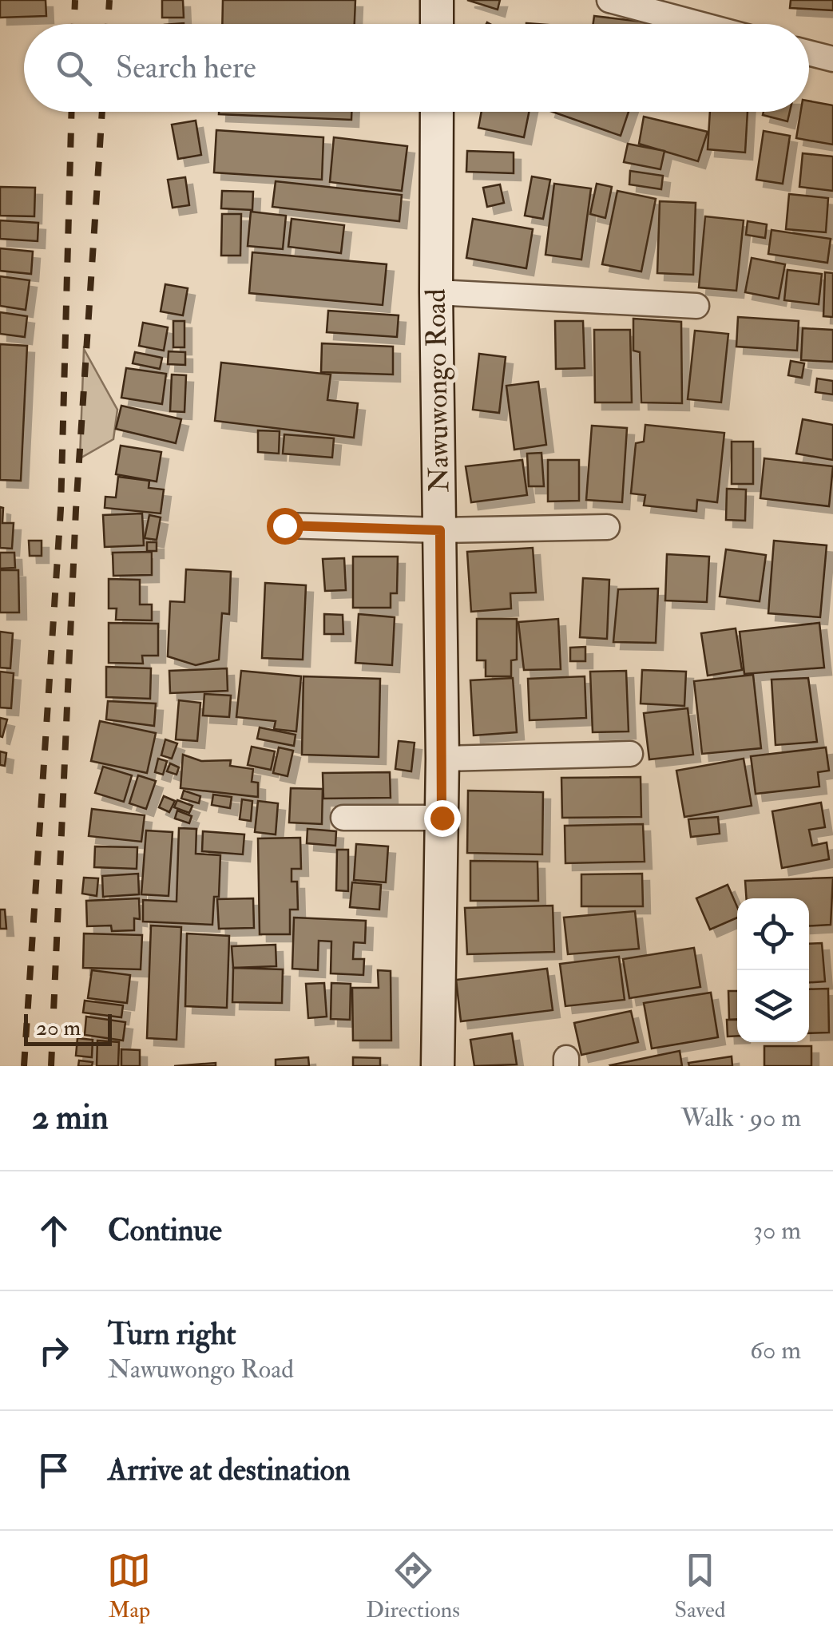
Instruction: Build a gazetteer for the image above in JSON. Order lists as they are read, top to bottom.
{
  "streets": {
    "street": ["Nawuwongo Road"]
  },
  "scale_bar": "20 m",
  "page": {
    "search": "Search here",
    "scale": "20 m",
    "heading": ["2 min", "Walk · 90 m"],
    "list": [
      ["Continue", "30 m"],
      ["Turn right", "Nawuwongo Road", "60 m"],
      "Arrive at destination"
    ],
    "nav": ["Map", "Directions", "Saved"]
  }
}
